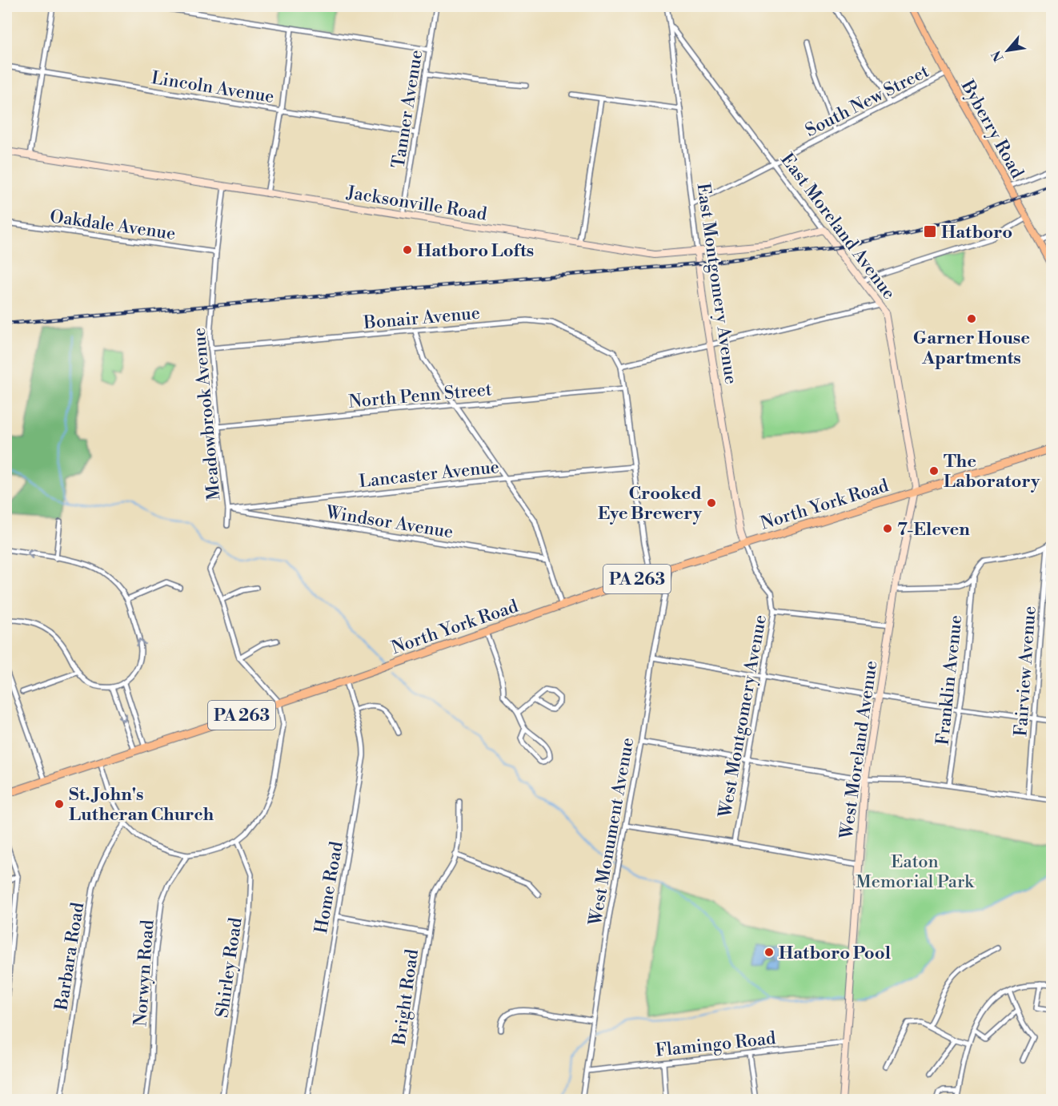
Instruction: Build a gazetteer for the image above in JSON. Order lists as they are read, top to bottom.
{
  "streets": {
    "highway": ["North York Road", "PA 263"],
    "main road": ["Byberry Road"],
    "street": [
      "Lincoln Avenue",
      "South New Street",
      "Tanner Avenue",
      "Jacksonville Road",
      "Oakdale Avenue",
      "East Moreland Avenue",
      "East Montgomery Avenue",
      "Bonair Avenue",
      "North Penn Street",
      "Meadowbrook Avenue",
      "Lancaster Avenue",
      "Windsor Avenue",
      "Fairview Avenue",
      "Franklin Avenue",
      "West Montgomery Avenue",
      "West Moreland Avenue",
      "West Monument Avenue",
      "Home Road",
      "Barbara Road",
      "Shirley Road",
      "Norwyn Road",
      "Bright Road",
      "Flamingo Road"
    ]
  },
  "crossings": [
    ["Lincoln Avenue", "Tanner Avenue"],
    ["South New Street", "Byberry Road"],
    ["South New Street", "East Moreland Avenue"],
    ["South New Street", "East Montgomery Avenue"],
    ["Tanner Avenue", "Jacksonville Road"],
    ["Jacksonville Road", "East Moreland Avenue"],
    ["Jacksonville Road", "East Montgomery Avenue"],
    ["Jacksonville Road", "Meadowbrook Avenue"],
    ["Oakdale Avenue", "Meadowbrook Avenue"],
    ["East Moreland Avenue", "East Montgomery Avenue"],
    ["East Moreland Avenue", "North York Road"],
    ["East Moreland Avenue", "PA 263"],
    ["East Moreland Avenue", "West Moreland Avenue"],
    ["East Montgomery Avenue", "North York Road"],
    ["East Montgomery Avenue", "West Montgomery Avenue"],
    ["Bonair Avenue", "Meadowbrook Avenue"],
    ["North Penn Street", "Meadowbrook Avenue"],
    ["Meadowbrook Avenue", "Lancaster Avenue"],
    ["Meadowbrook Avenue", "Windsor Avenue"],
    ["Lancaster Avenue", "Windsor Avenue"],
    ["North York Road", "PA 263"],
    ["North York Road", "West Montgomery Avenue"],
    ["North York Road", "West Moreland Avenue"],
    ["North York Road", "West Monument Avenue"],
    ["North York Road", "Home Road"],
    ["PA 263", "West Moreland Avenue"],
    ["West Moreland Avenue", "Flamingo Road"],
    ["West Monument Avenue", "Flamingo Road"],
    ["Home Road", "Bright Road"]
  ],
  "parks": ["Eaton Memorial Park"],
  "places": {
    "transit": ["Hatboro"],
    "other": [
      "Hatboro Lofts",
      "Garner House Apartments",
      "The Laboratory",
      "Crooked Eye Brewery",
      "7-Eleven",
      "St. John's Lutheran Church",
      "Hatboro Pool"
    ]
  },
  "north": "bottom left"
}
